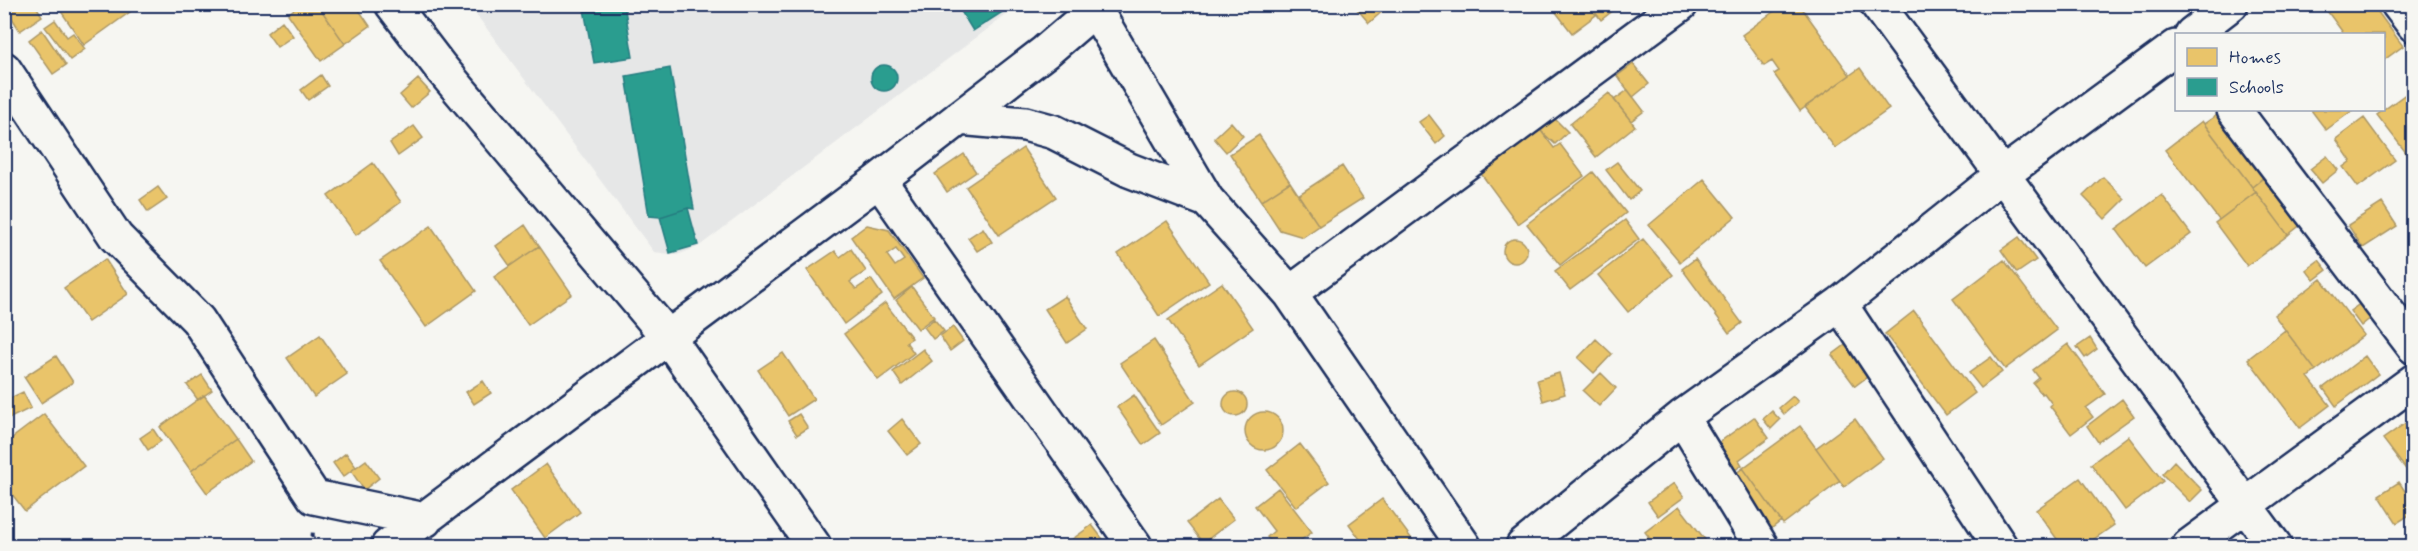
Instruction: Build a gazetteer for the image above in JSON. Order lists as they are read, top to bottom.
{
  "legend": ["Homes", "Schools"]
}
